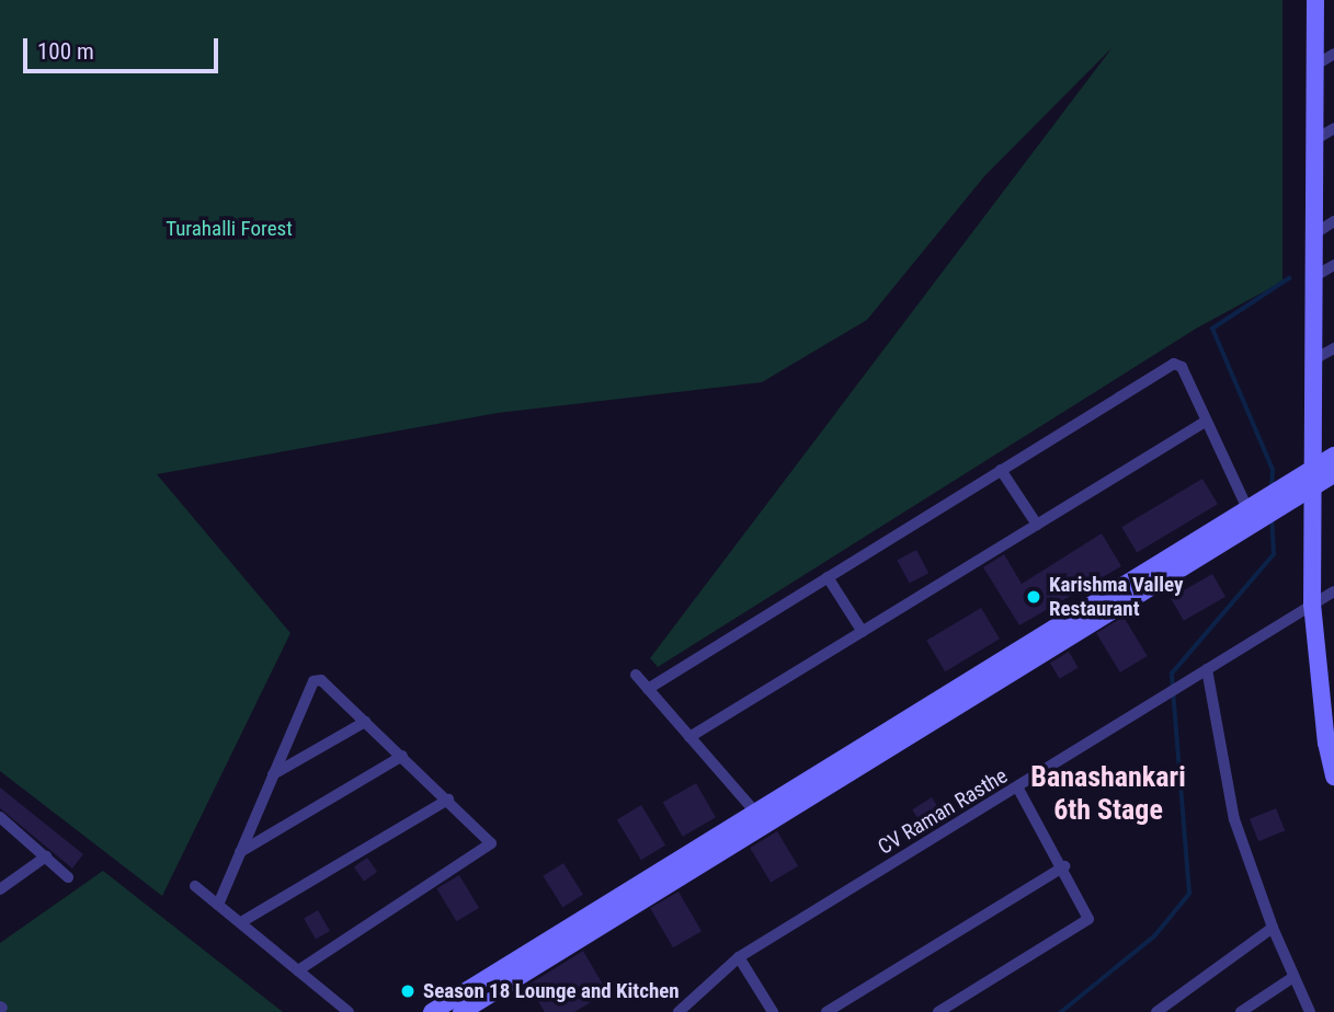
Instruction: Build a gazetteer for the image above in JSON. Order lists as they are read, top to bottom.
{
  "streets": {
    "street": ["CV Raman Rasthe"]
  },
  "districts": ["Banashankari 6th Stage"],
  "parks": ["Turahalli Forest"],
  "places": ["Karishma Valley Restaurant", "Season 18 Lounge and Kitchen"],
  "scale_bar": "100 m"
}
